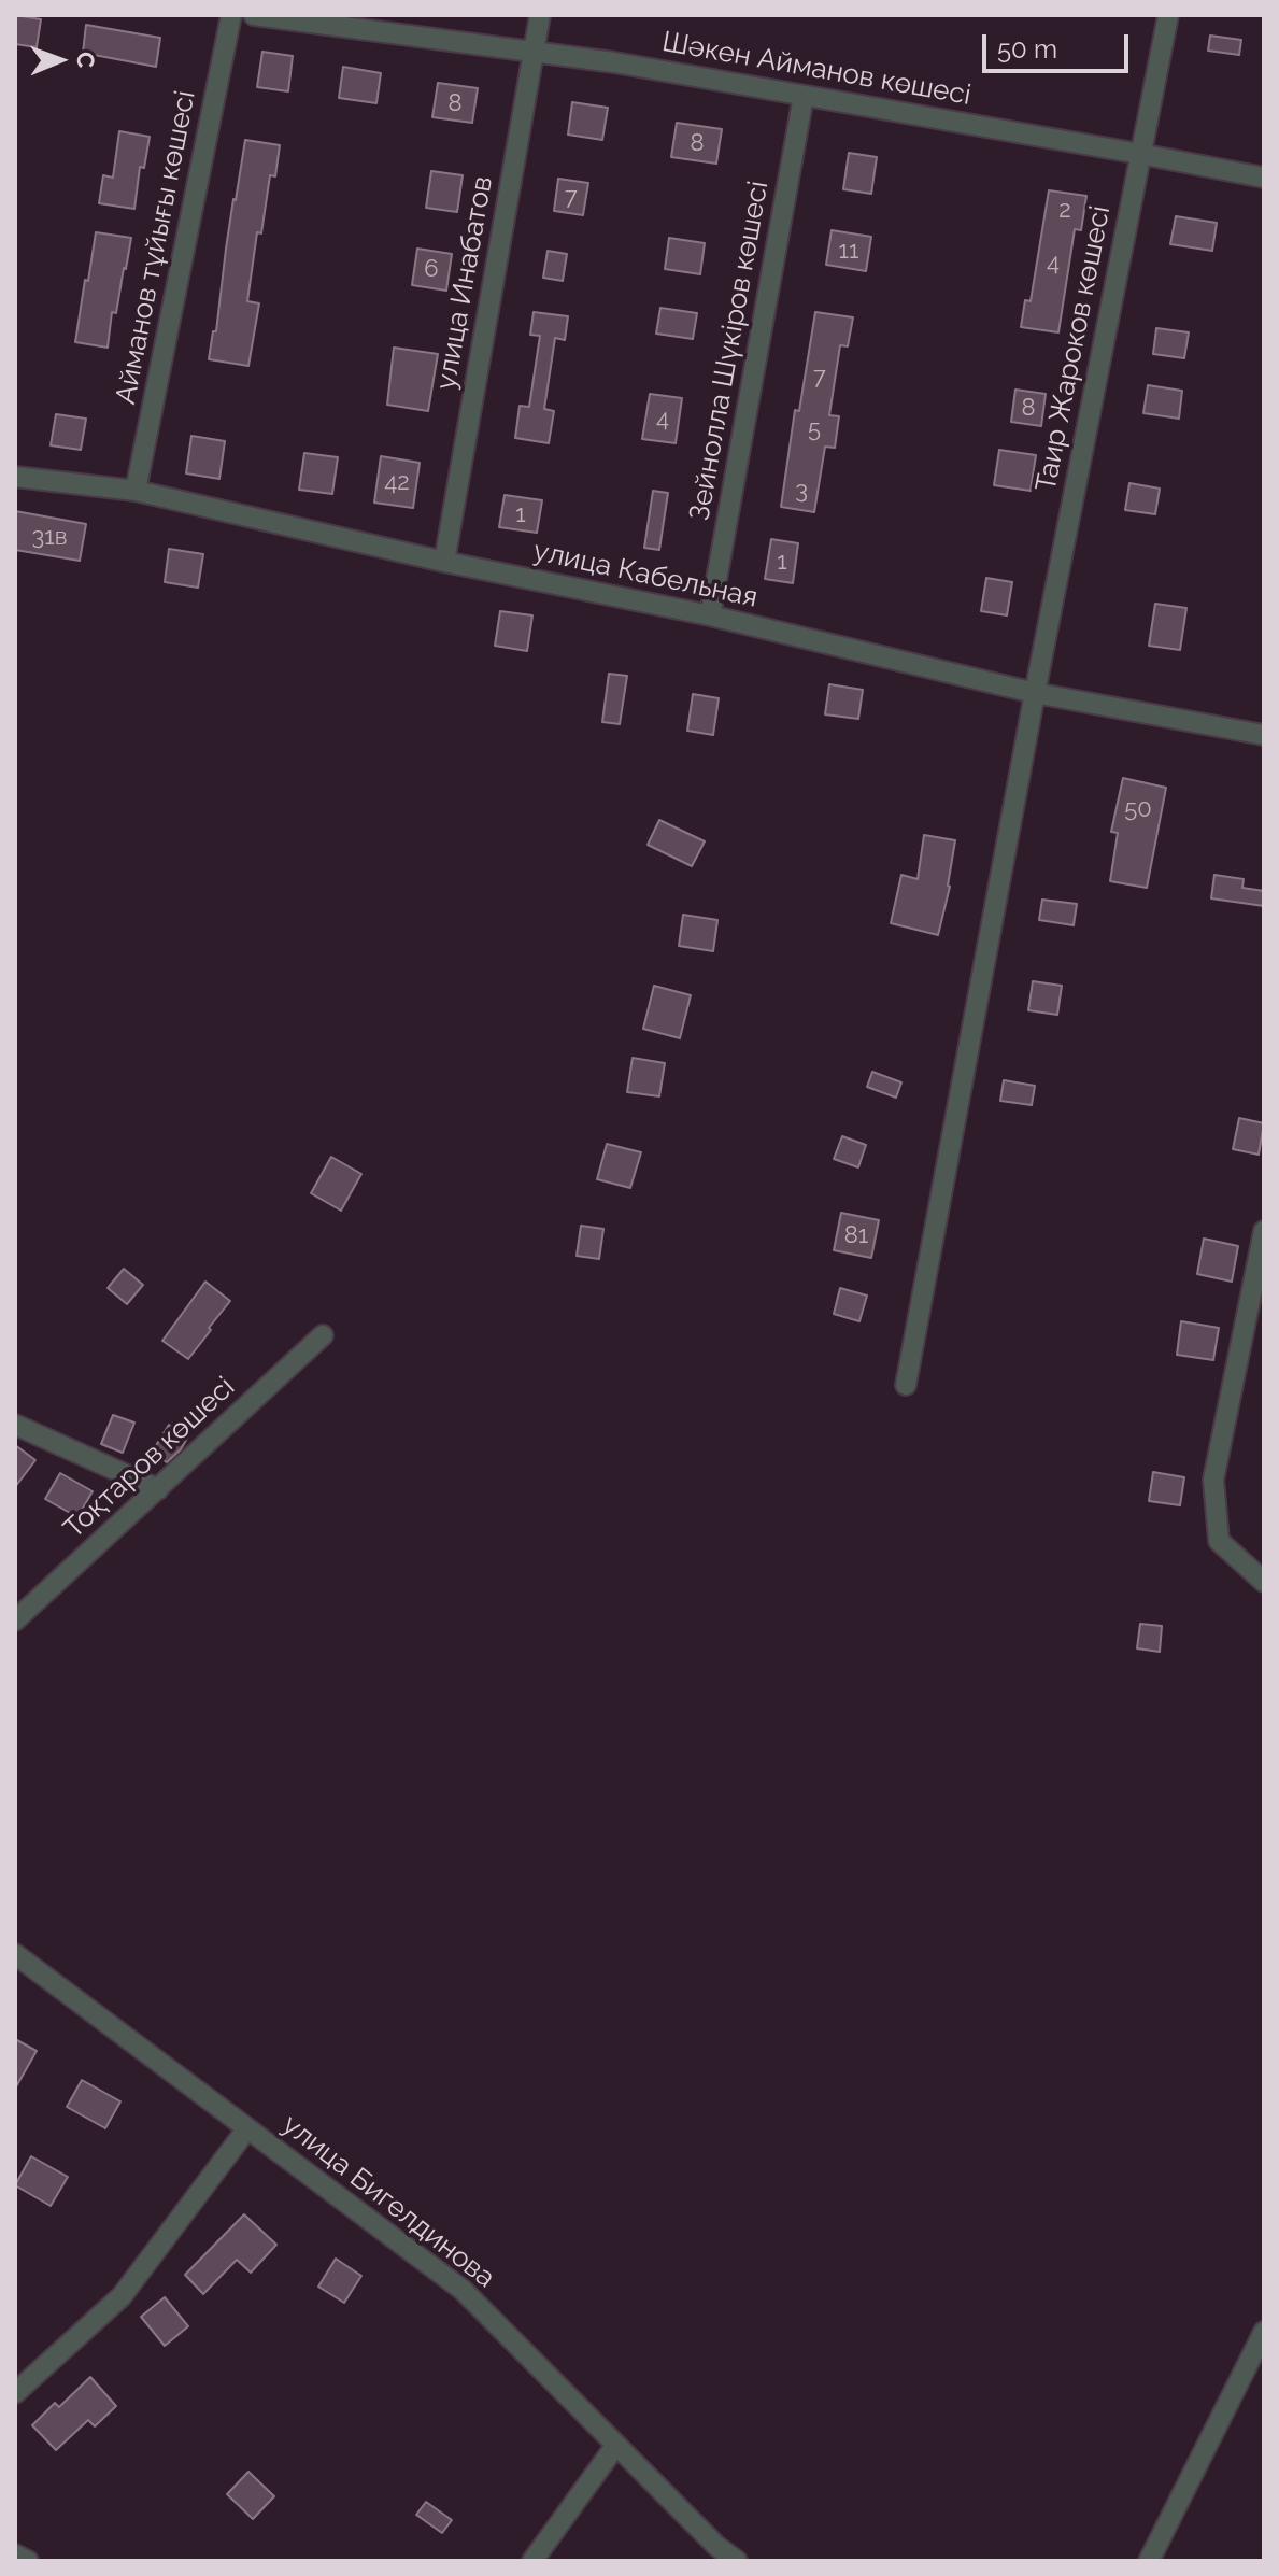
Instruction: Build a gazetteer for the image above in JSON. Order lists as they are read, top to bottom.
{
  "streets": {
    "street": [
      "Шәкен Айманов көшесі",
      "Айманов тұйығы көшесі",
      "улица Инабатов",
      "Таир Жароков көшесі",
      "Зейнолла Шүкіров көшесі",
      "улица Кабельная",
      "Тоқтаров көшесі",
      "улица Бигелдинова"
    ]
  },
  "crossings": [
    ["Шәкен Айманов көшесі", "улица Инабатов"],
    ["Шәкен Айманов көшесі", "Таир Жароков көшесі"],
    ["Шәкен Айманов көшесі", "Зейнолла Шүкіров көшесі"],
    ["Айманов тұйығы көшесі", "улица Кабельная"],
    ["улица Инабатов", "улица Кабельная"],
    ["Таир Жароков көшесі", "улица Кабельная"],
    ["Зейнолла Шүкіров көшесі", "улица Кабельная"]
  ],
  "house_numbers": [
    "8",
    "8",
    "7",
    "2",
    "11",
    "4",
    "6",
    "7",
    "8",
    "4",
    "5",
    "42",
    "3",
    "1",
    "31в",
    "1",
    "50",
    "81"
  ],
  "scale_bar": "50 m",
  "north": "right"
}
